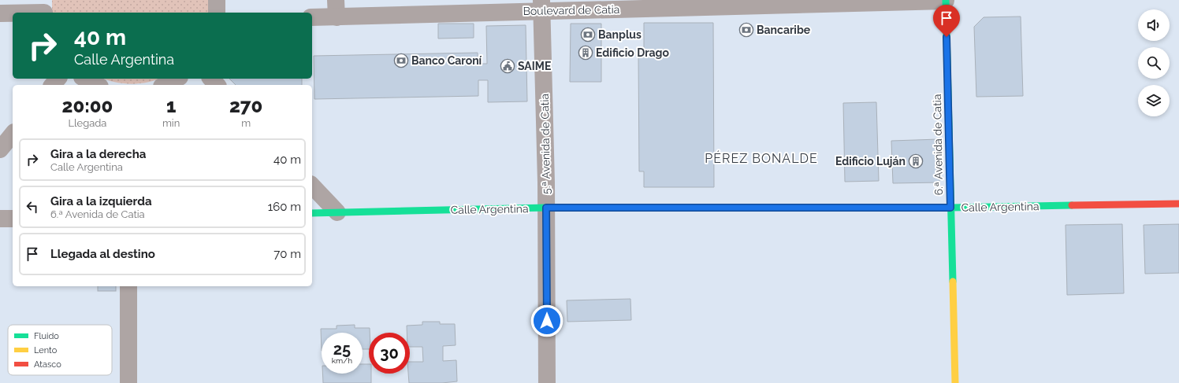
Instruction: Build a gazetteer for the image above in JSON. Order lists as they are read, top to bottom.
{
  "streets": {
    "street": [
      "Boulevard de Catia",
      "5.ª Avenida de Catia",
      "6.ª Avenida de Catia",
      "Calle Argentina"
    ]
  },
  "crossings": [
    ["Boulevard de Catia", "5.ª Avenida de Catia"],
    ["Boulevard de Catia", "6.ª Avenida de Catia"],
    ["5.ª Avenida de Catia", "Calle Argentina"],
    ["6.ª Avenida de Catia", "Calle Argentina"]
  ],
  "districts": ["PÉREZ BONALDE"],
  "places": {
    "bank": ["Bancaribe", "Banplus", "Banco Caroní"],
    "building": ["Edificio Drago", "Edificio Luján"],
    "public building": ["SAIME"]
  },
  "legend": ["Fluido", "Lento", "Atasco"],
  "page": {
    "turn": ["40 m", "Calle Argentina"],
    "eta": [
      "20:00",
      "Llegada",
      "1",
      "min",
      "270",
      "m"
    ],
    "list": [
      {
        "name": "Gira a la derecha",
        "note": "Calle Argentina",
        "value": "40 m"
      },
      {
        "name": "Gira a la izquierda",
        "note": "6.ª Avenida de Catia",
        "value": "160 m"
      },
      {
        "name": "Llegada al destino",
        "value": "70 m"
      }
    ],
    "speed": "25 km/h",
    "limit": "30"
  }
}
